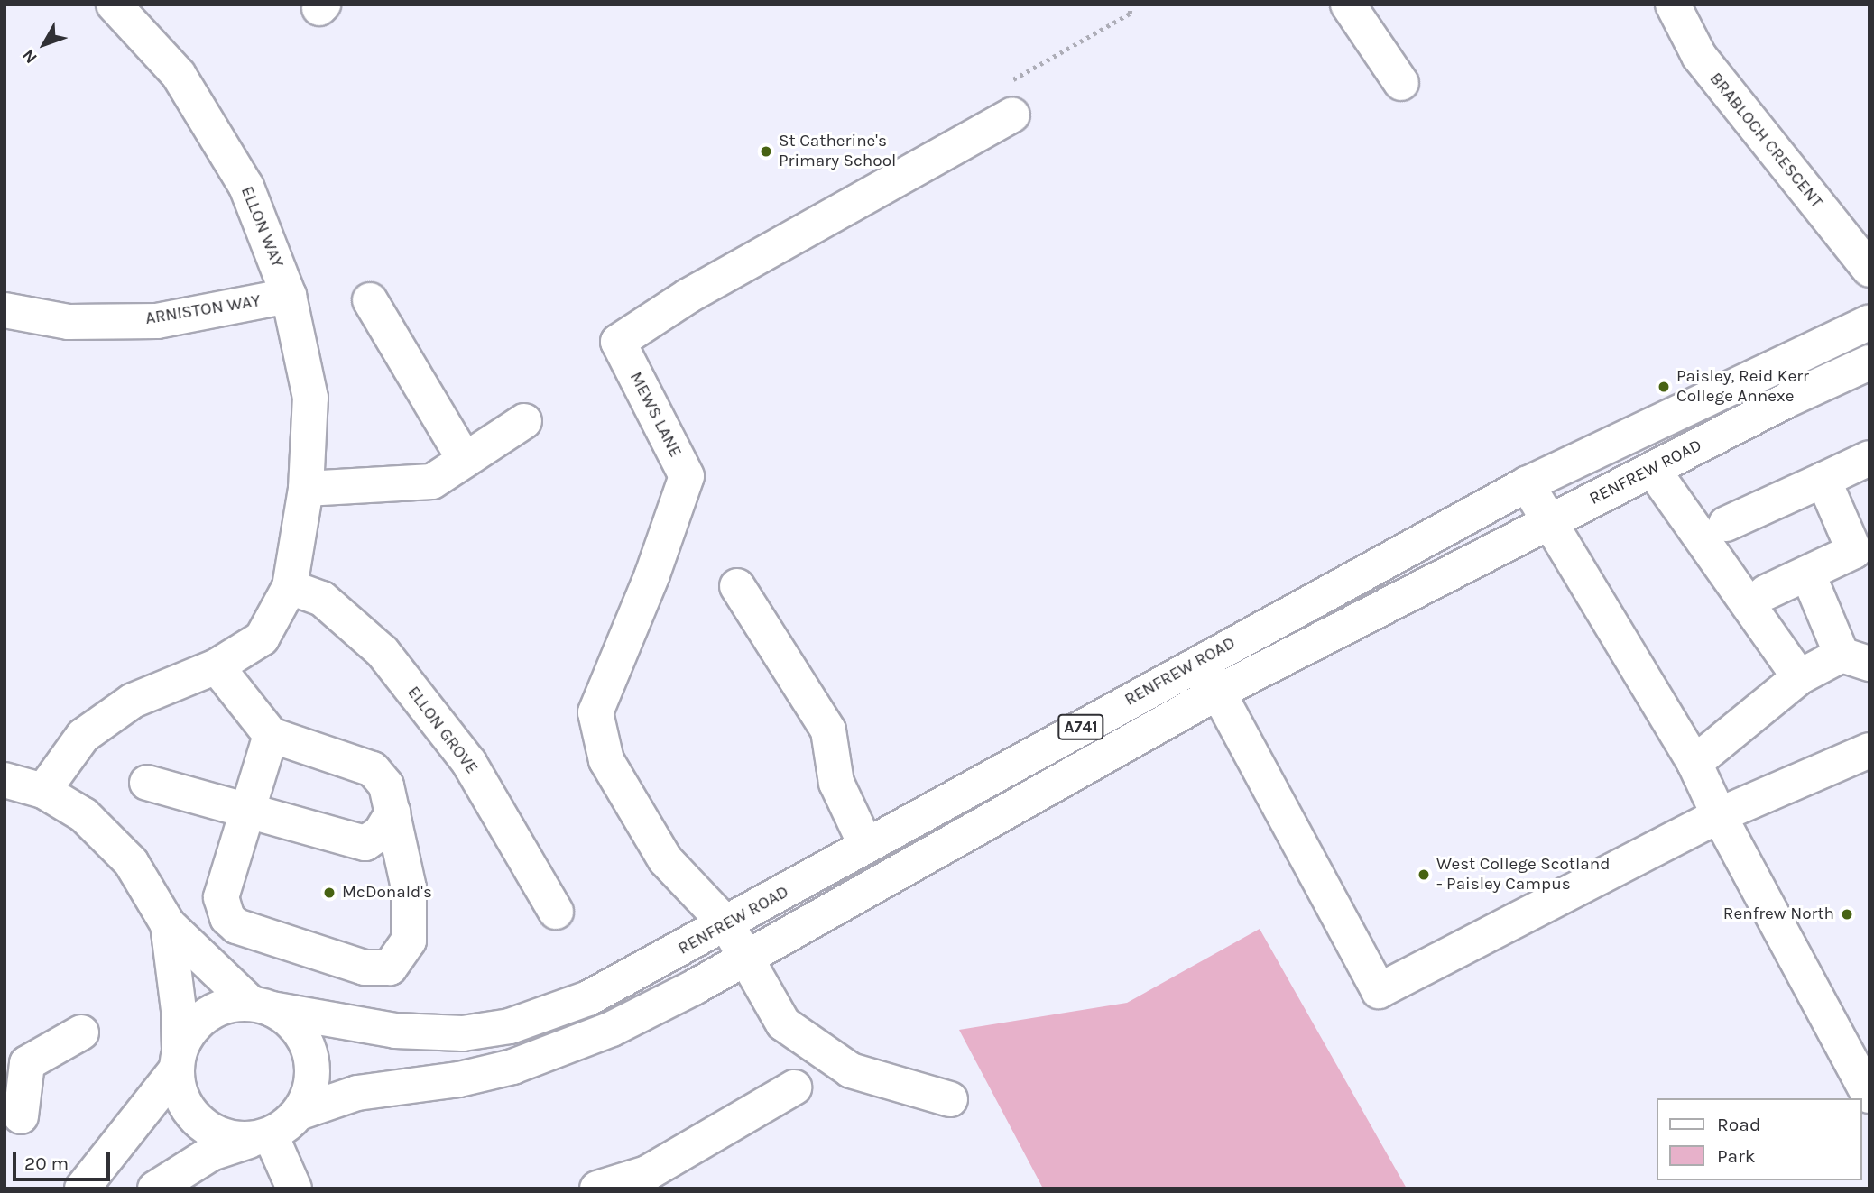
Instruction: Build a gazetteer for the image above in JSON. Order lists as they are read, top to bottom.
{
  "streets": {
    "street": [
      "BRABLOCH CRESCENT",
      "ELLON WAY",
      "ARNISTON WAY",
      "MEWS LANE",
      "RENFREW ROAD",
      "A741",
      "ELLON GROVE"
    ]
  },
  "crossings": [
    ["ELLON WAY", "ARNISTON WAY"],
    ["ELLON WAY", "ELLON GROVE"],
    ["MEWS LANE", "RENFREW ROAD"]
  ],
  "places": [
    "St Catherine's Primary School",
    "Paisley, Reid Kerr College Annexe",
    "West College Scotland - Paisley Campus",
    "McDonald's",
    "Renfrew North"
  ],
  "legend": ["Road", "Park"],
  "scale_bar": "20 m",
  "north": "bottom left"
}
